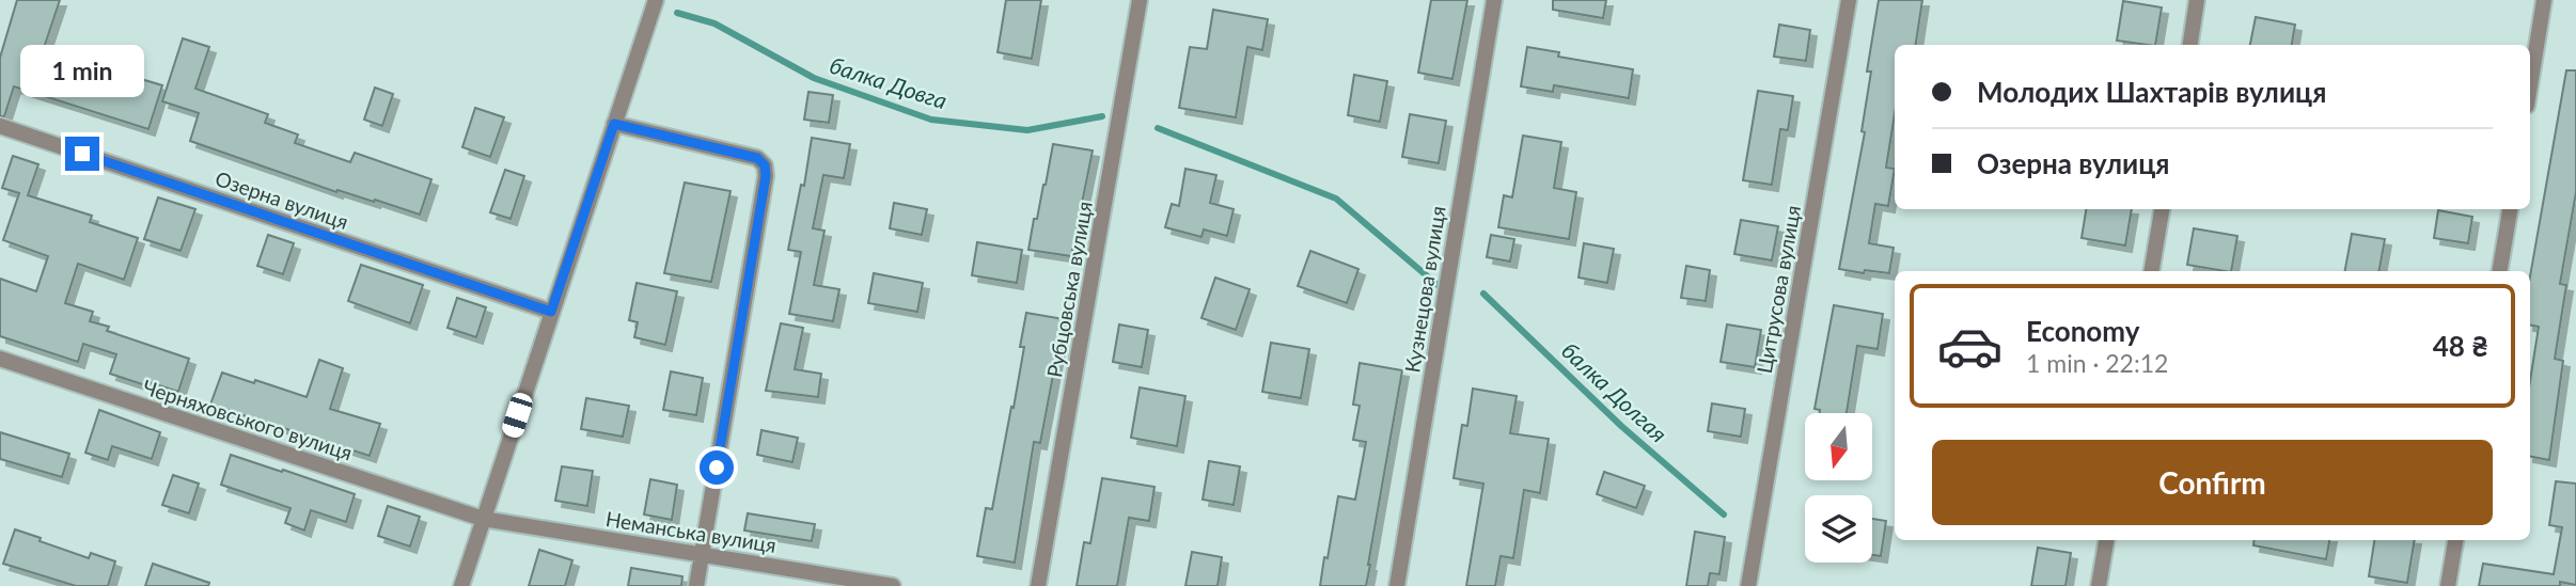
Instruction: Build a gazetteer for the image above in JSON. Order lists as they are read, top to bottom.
{
  "streets": {
    "street": [
      "Озерна вулиця",
      "Рубцовська вулиця",
      "Кузнецова вулиця",
      "Цитрусова вулиця",
      "Черняховського вулиця",
      "Неманська вулиця"
    ]
  },
  "crossings": [
    ["Черняховського вулиця", "Неманська вулиця"]
  ],
  "water": ["балка Довга", "балка Долгая"],
  "north": "bottom",
  "page": {
    "bubble": "1 min",
    "banner": ["Молодих Шахтарів вулиця", "Озерна вулиця"],
    "list": [
      {
        "name": "Economy",
        "note": "1 min · 22:12",
        "value": "48 ₴"
      }
    ],
    "buttons": "Confirm"
  }
}
